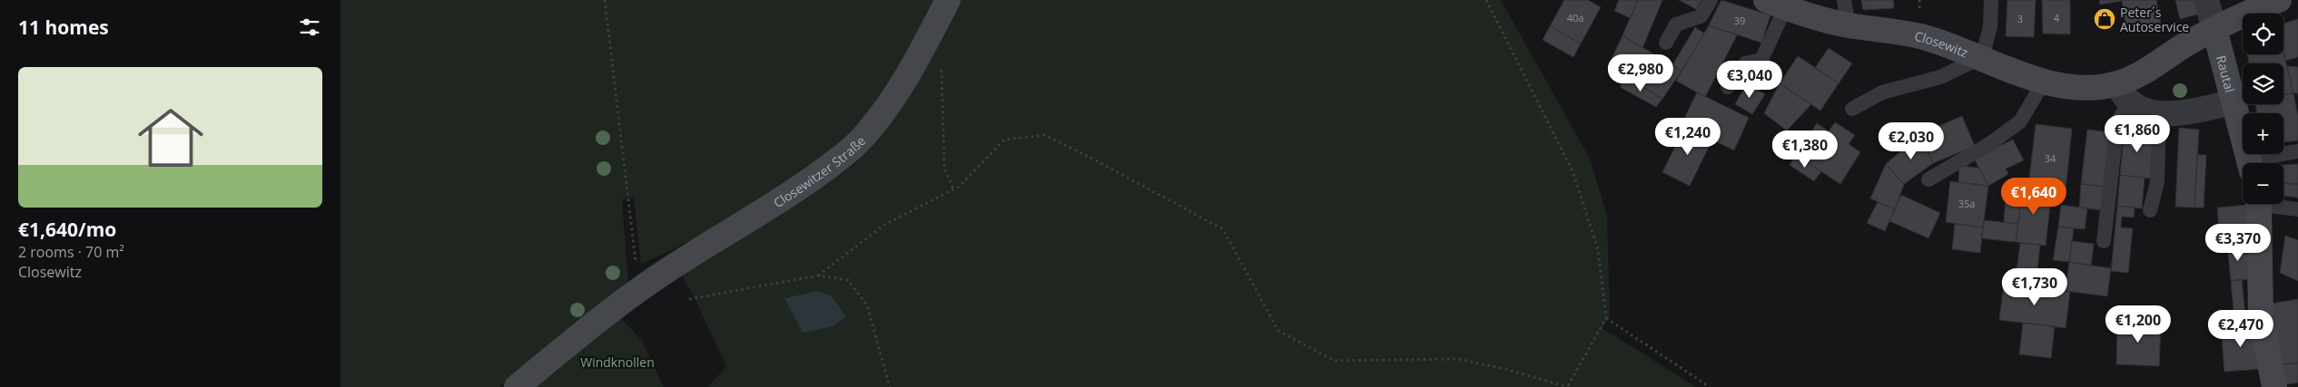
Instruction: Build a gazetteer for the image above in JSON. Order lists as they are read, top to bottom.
{
  "streets": {
    "street": ["Closewitz", "Rautal", "Closewitzer Straße"]
  },
  "crossings": [
    ["Closewitz", "Rautal"]
  ],
  "parks": ["Windknollen"],
  "places": {
    "shop": ["Peter´s Autoservice"]
  },
  "house_numbers": [
    "40a",
    "4",
    "3",
    "39",
    "34",
    "35a"
  ],
  "page": {
    "heading": "11 homes",
    "map_buttons": ["+", "−"],
    "list": [
      {
        "name": "€1,640/mo",
        "note": "2 rooms · 70 m² · Closewitz"
      }
    ],
    "price": [
      "€2,980",
      "€3,040",
      "€1,860",
      "€1,240",
      "€2,030",
      "€1,380",
      "€1,640",
      "€3,370",
      "€1,730",
      "€1,200",
      "€2,470"
    ]
  }
}
